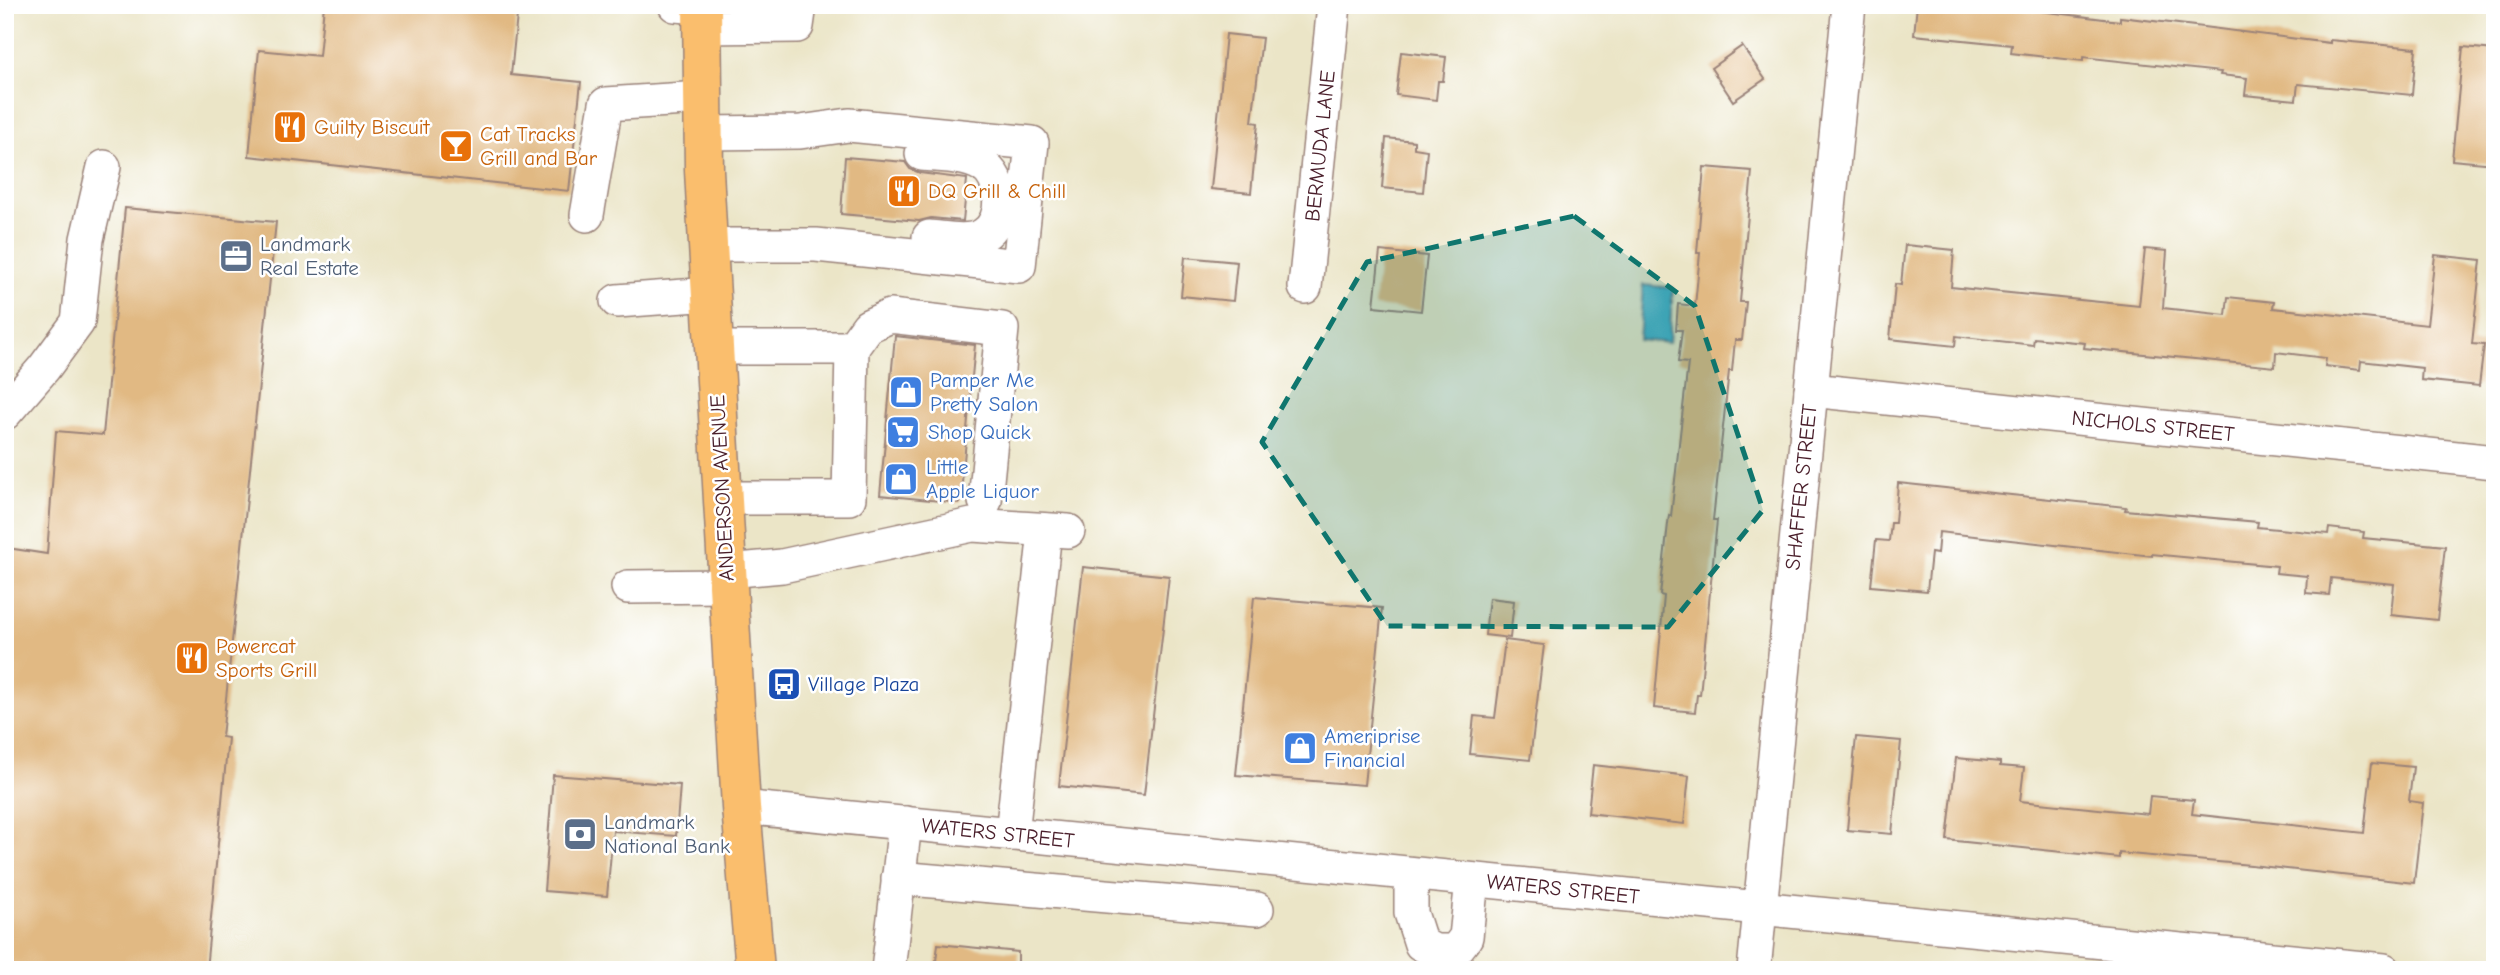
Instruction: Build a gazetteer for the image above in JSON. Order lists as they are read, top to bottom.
{
  "streets": {
    "main road": ["ANDERSON AVENUE"],
    "street": [
      "BERMUDA LANE",
      "NICHOLS STREET",
      "SHAFFER STREET",
      "WATERS STREET"
    ]
  },
  "crossings": [
    ["NICHOLS STREET", "SHAFFER STREET"],
    ["SHAFFER STREET", "WATERS STREET"],
    ["ANDERSON AVENUE", "WATERS STREET"]
  ],
  "places": {
    "restaurant": ["Guilty Biscuit", "DQ Grill & Chill", "Powercat Sports Grill"],
    "bar": ["Cat Tracks Grill and Bar"],
    "office": ["Landmark Real Estate"],
    "shop": ["Pamper Me Pretty Salon", "Little Apple Liquor", "Ameriprise Financial"],
    "supermarket": ["Shop Quick"],
    "bus stop": ["Village Plaza"],
    "bank": ["Landmark National Bank"]
  }
}
